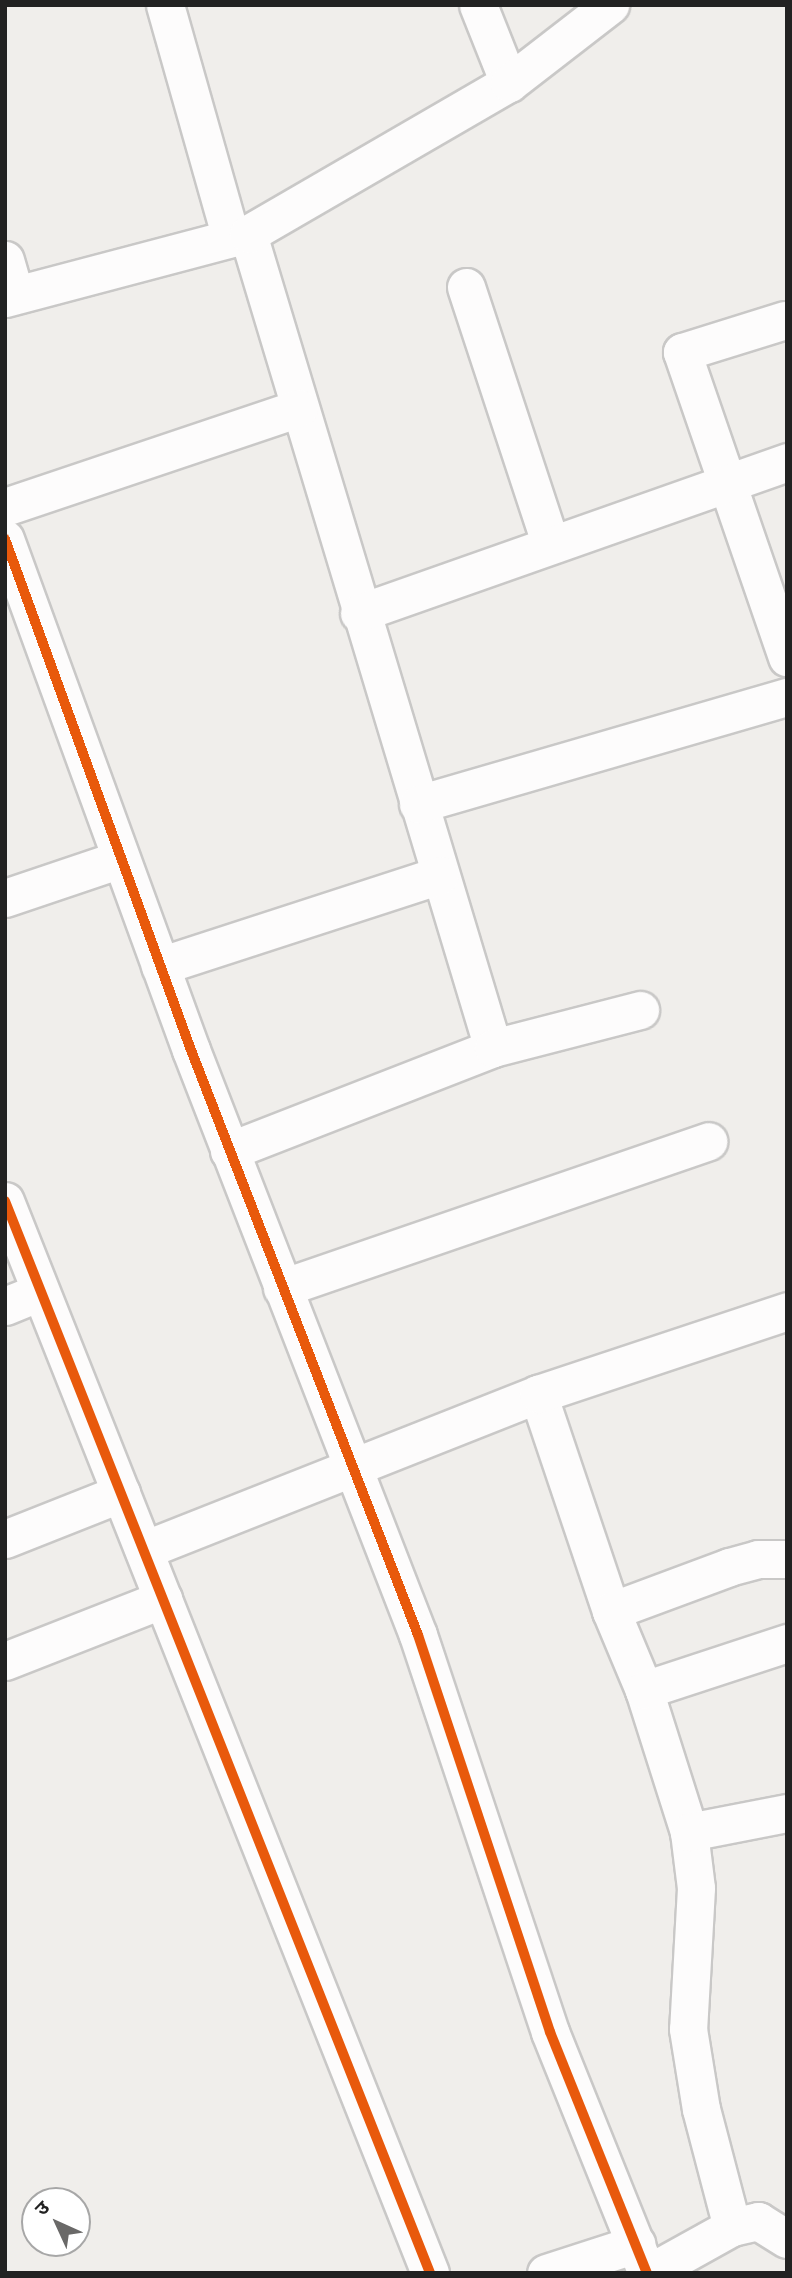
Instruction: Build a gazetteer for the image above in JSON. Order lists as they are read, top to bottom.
{
  "north": "top left"
}
